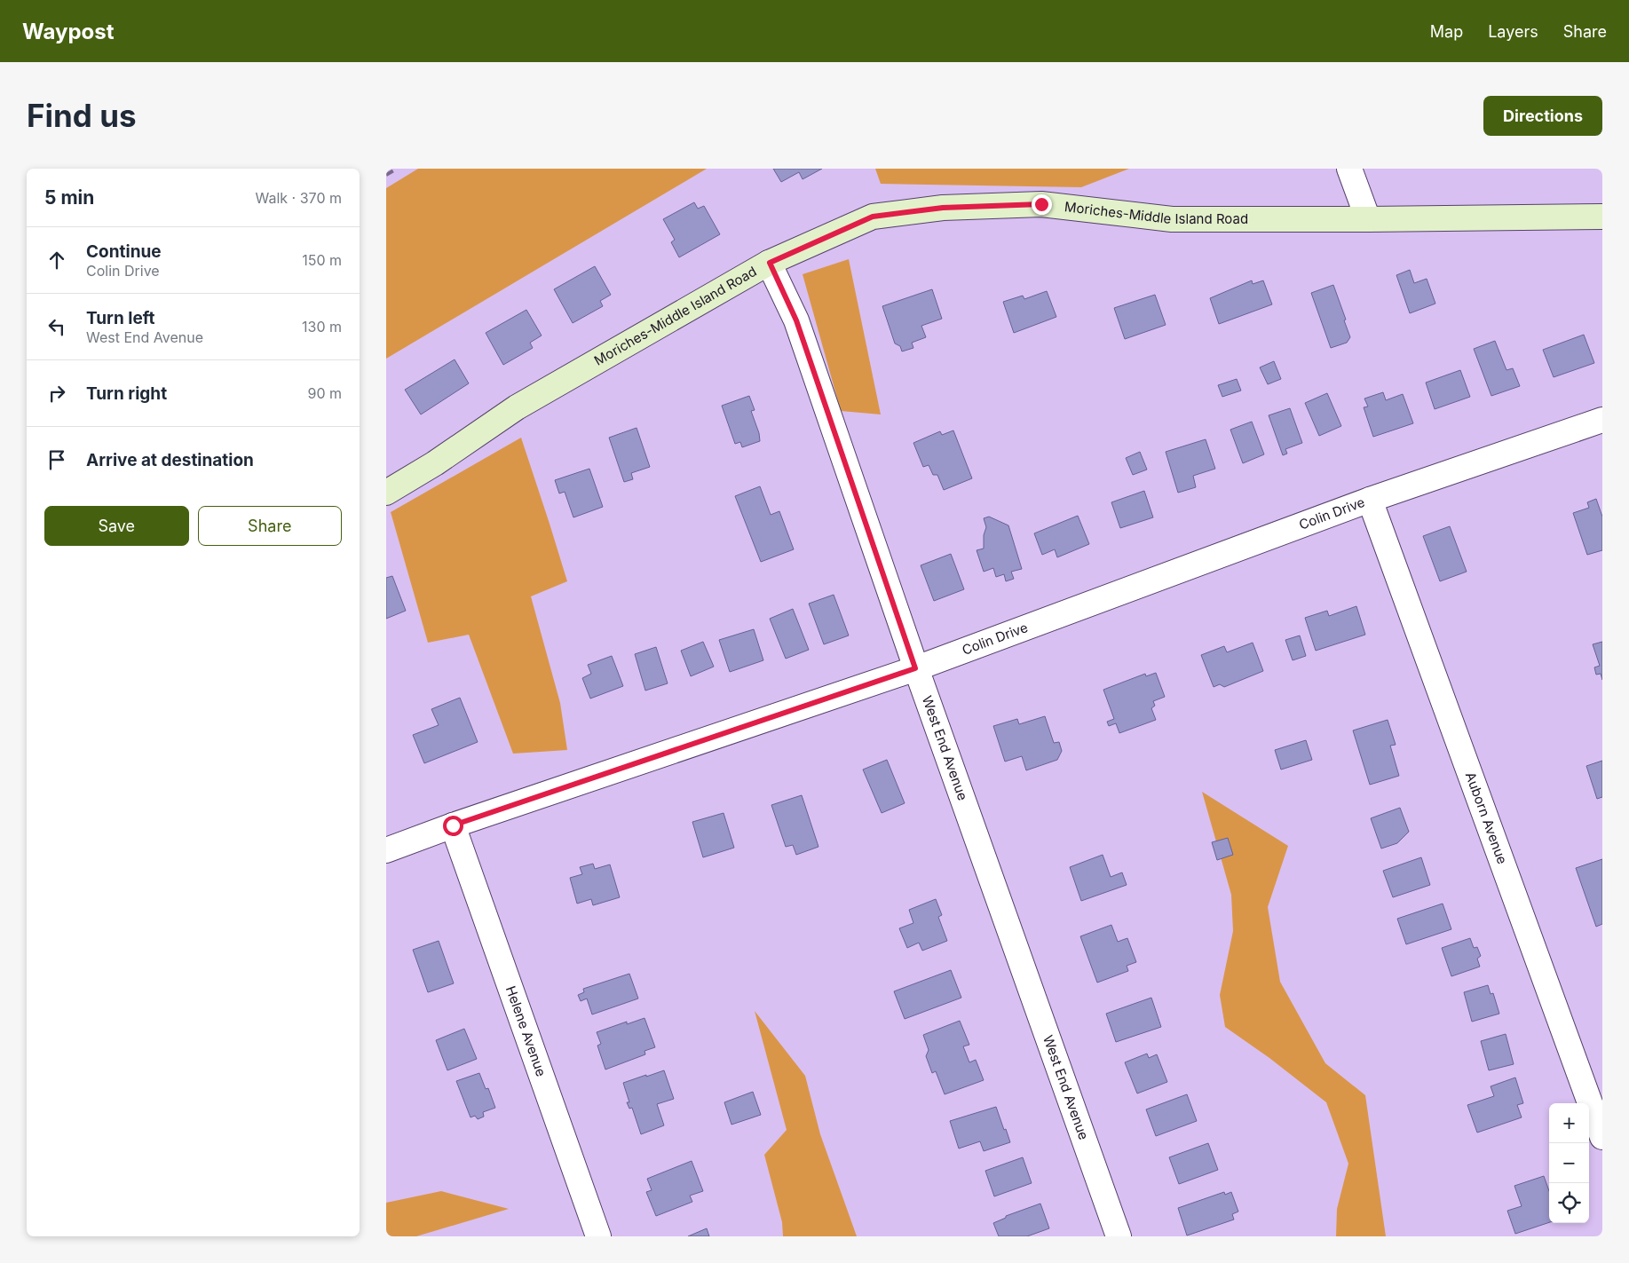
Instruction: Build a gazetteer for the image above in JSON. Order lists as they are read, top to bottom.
{
  "streets": {
    "main road": ["Moriches-Middle Island Road"],
    "street": [
      "Colin Drive",
      "West End Avenue",
      "Auborn Avenue",
      "Helene Avenue"
    ]
  },
  "crossings": [
    ["Moriches-Middle Island Road", "West End Avenue"],
    ["Colin Drive", "West End Avenue"],
    ["Colin Drive", "Auborn Avenue"],
    ["Colin Drive", "Helene Avenue"]
  ],
  "page": {
    "header": "Waypost",
    "nav": ["Map", "Layers", "Share"],
    "buttons": [
      "Directions",
      ["Save", "Share"]
    ],
    "title": "Find us",
    "heading": ["5 min", "Walk · 370 m"],
    "list": [
      ["Continue", "Colin Drive", "150 m"],
      ["Turn left", "West End Avenue", "130 m"],
      ["Turn right", "90 m"],
      "Arrive at destination"
    ],
    "map_buttons": ["+", "−"]
  }
}
